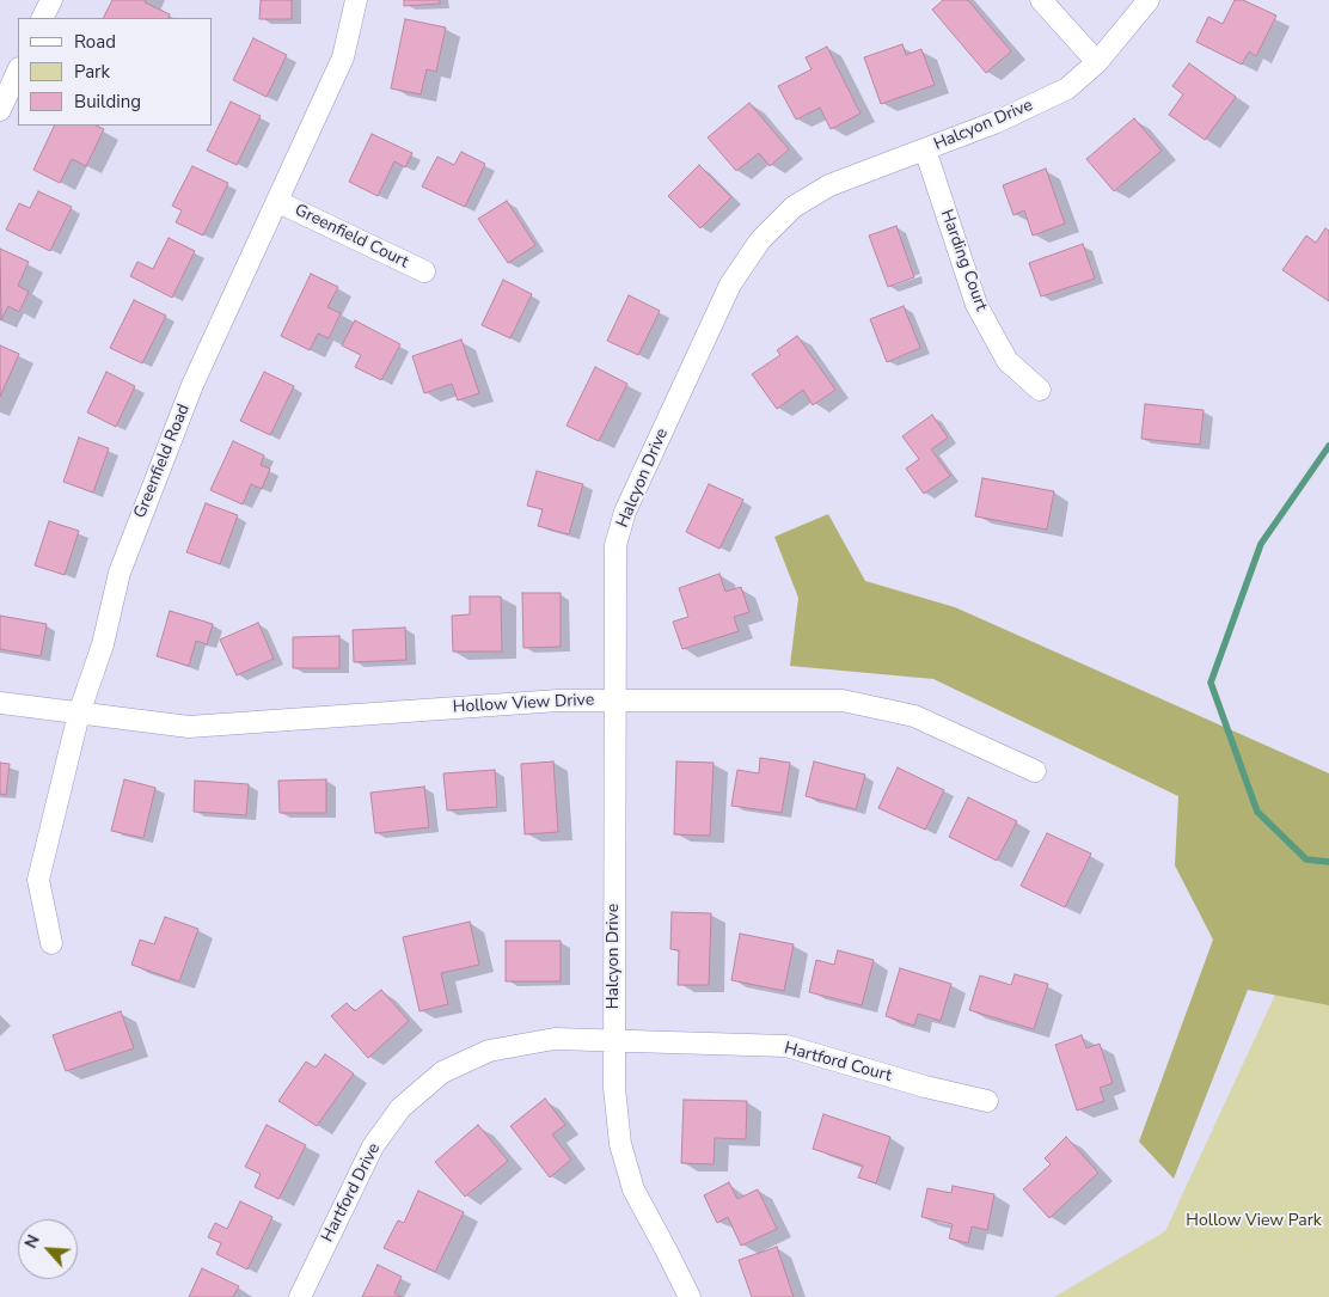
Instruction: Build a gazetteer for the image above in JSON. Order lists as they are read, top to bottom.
{
  "streets": {
    "street": [
      "Halcyon Drive",
      "Greenfield Court",
      "Harding Court",
      "Greenfield Road",
      "Hollow View Drive",
      "Hartford Court",
      "Hartford Drive"
    ]
  },
  "crossings": [
    ["Halcyon Drive", "Harding Court"],
    ["Halcyon Drive", "Hollow View Drive"],
    ["Halcyon Drive", "Hartford Court"],
    ["Halcyon Drive", "Hartford Drive"],
    ["Greenfield Court", "Greenfield Road"],
    ["Greenfield Road", "Hollow View Drive"],
    ["Hartford Court", "Hartford Drive"]
  ],
  "parks": ["Hollow View Park"],
  "legend": ["Road", "Park", "Building"],
  "north": "top left"
}
